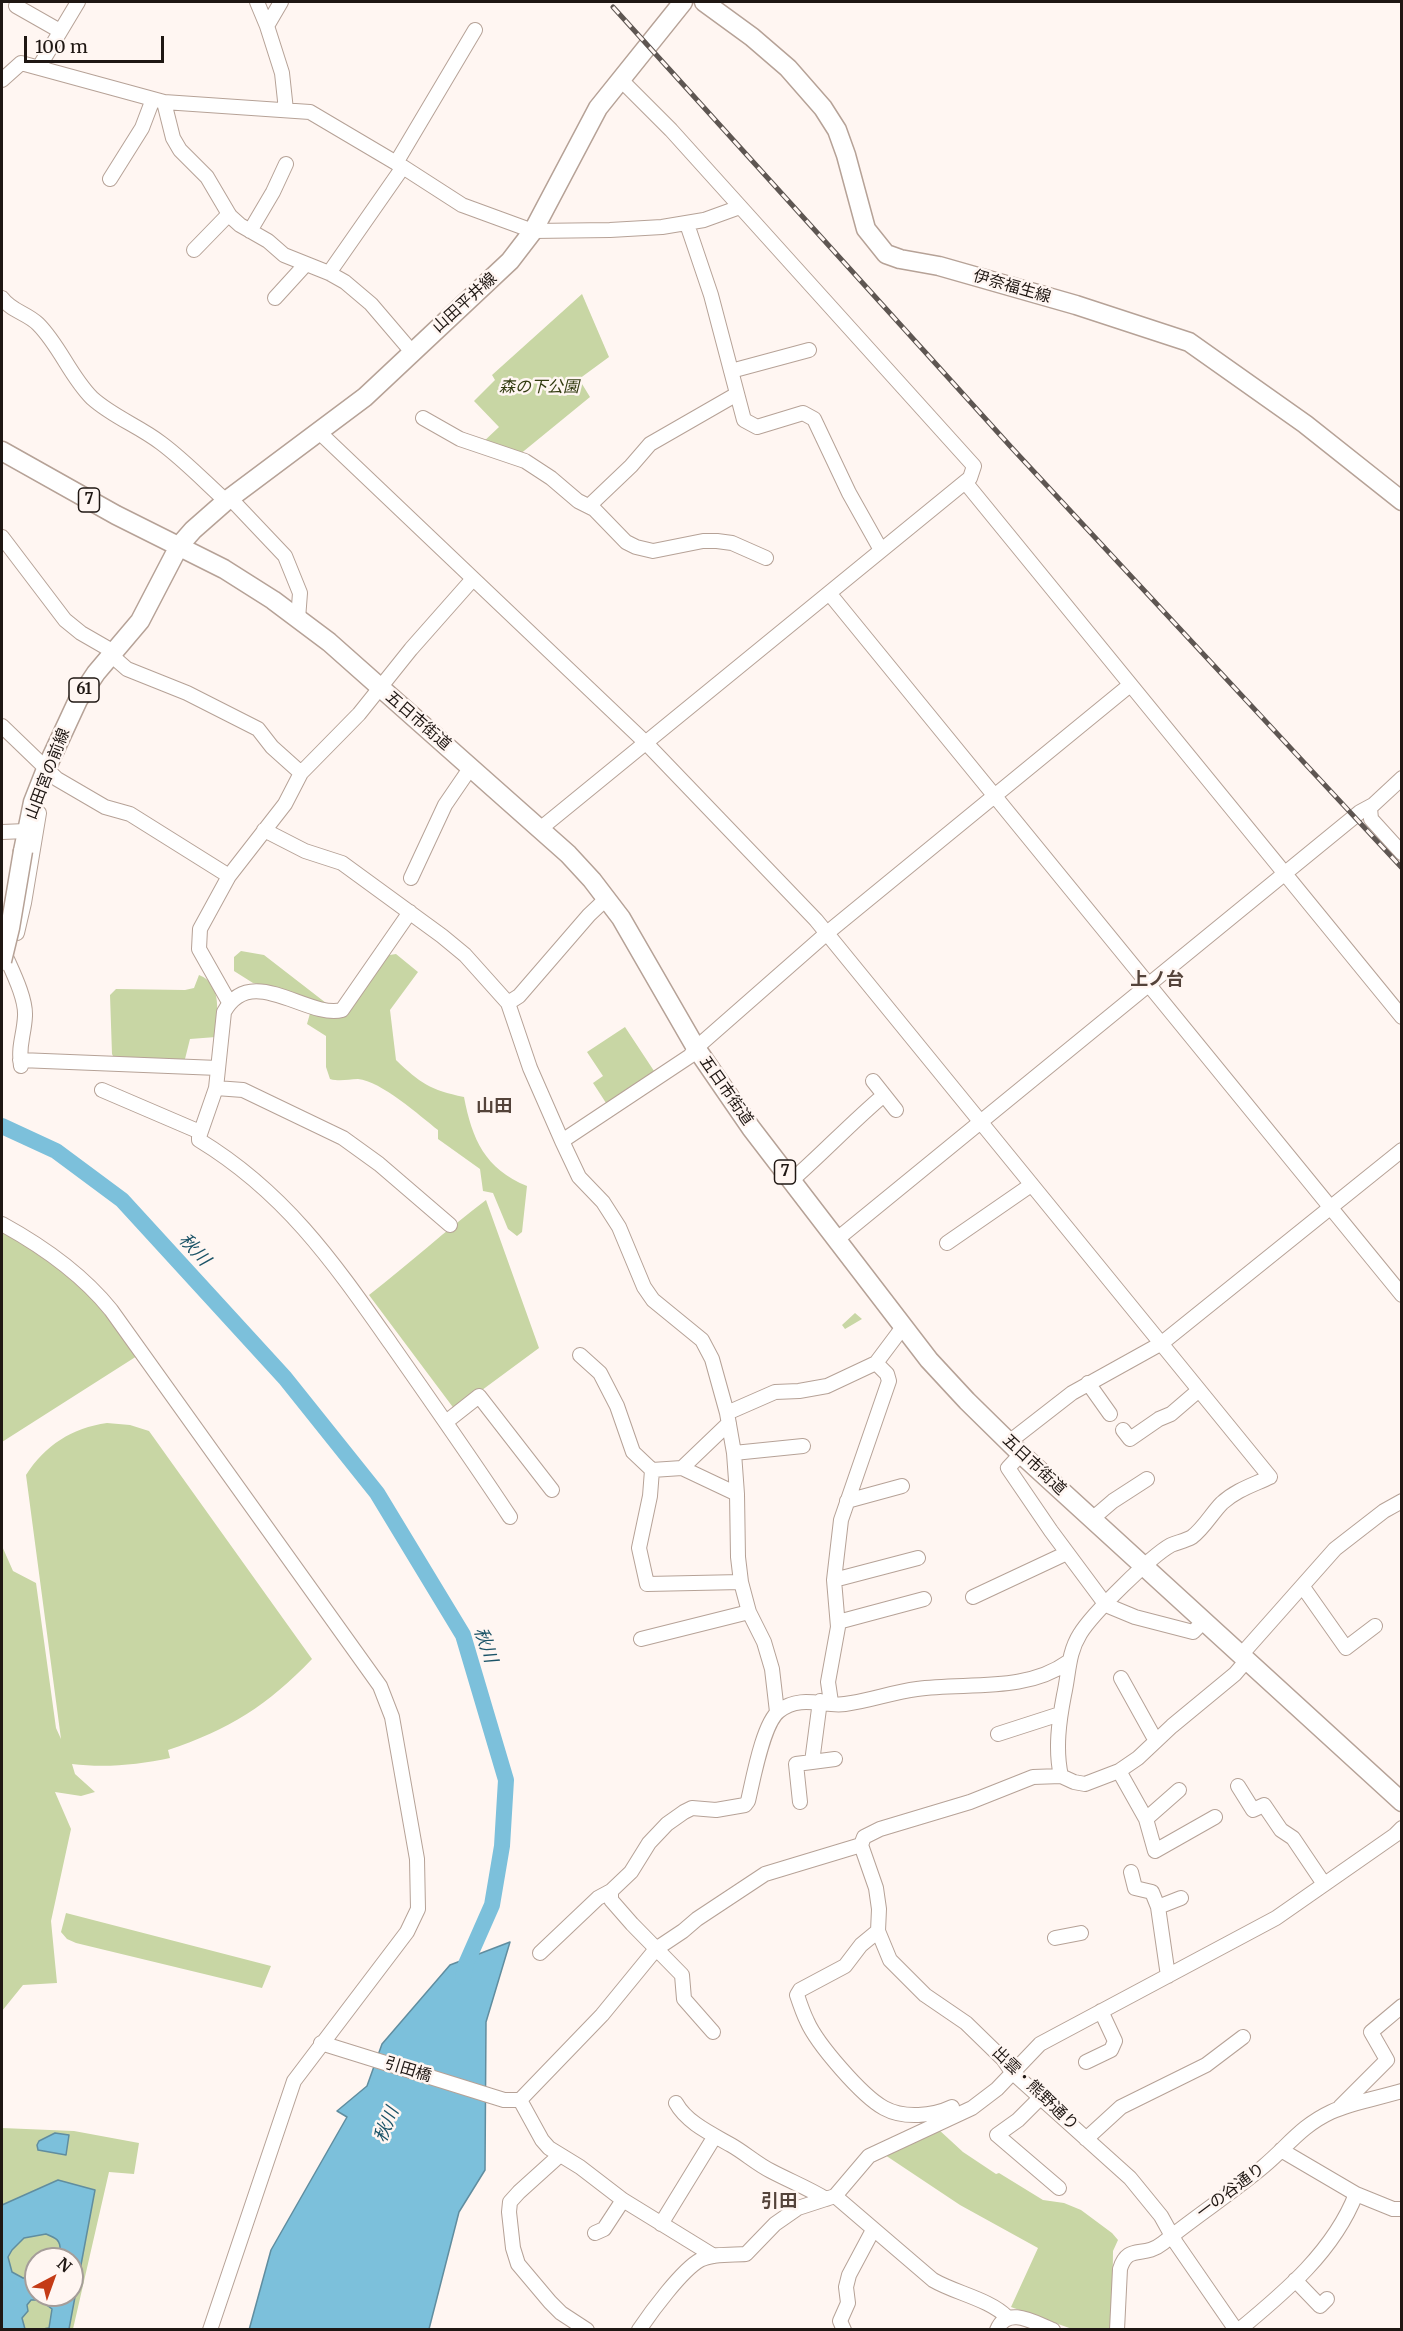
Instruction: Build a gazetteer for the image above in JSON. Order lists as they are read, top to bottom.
{
  "streets": {
    "main road": [
      "伊奈福生線",
      "山田平井線",
      "7",
      "61",
      "五日市街道",
      "山田宮の前線"
    ],
    "street": ["引田橋", "出雲・熊野通り", "一の谷通り"]
  },
  "crossings": [
    ["山田平井線", "五日市街道"],
    ["山田平井線", "山田宮の前線"],
    ["五日市街道", "山田宮の前線"],
    ["出雲・熊野通り", "一の谷通り"]
  ],
  "districts": ["上ノ台", "山田", "引田"],
  "water": ["秋川"],
  "parks": ["森の下公園"],
  "scale_bar": "100 m",
  "north": "top right"
}
